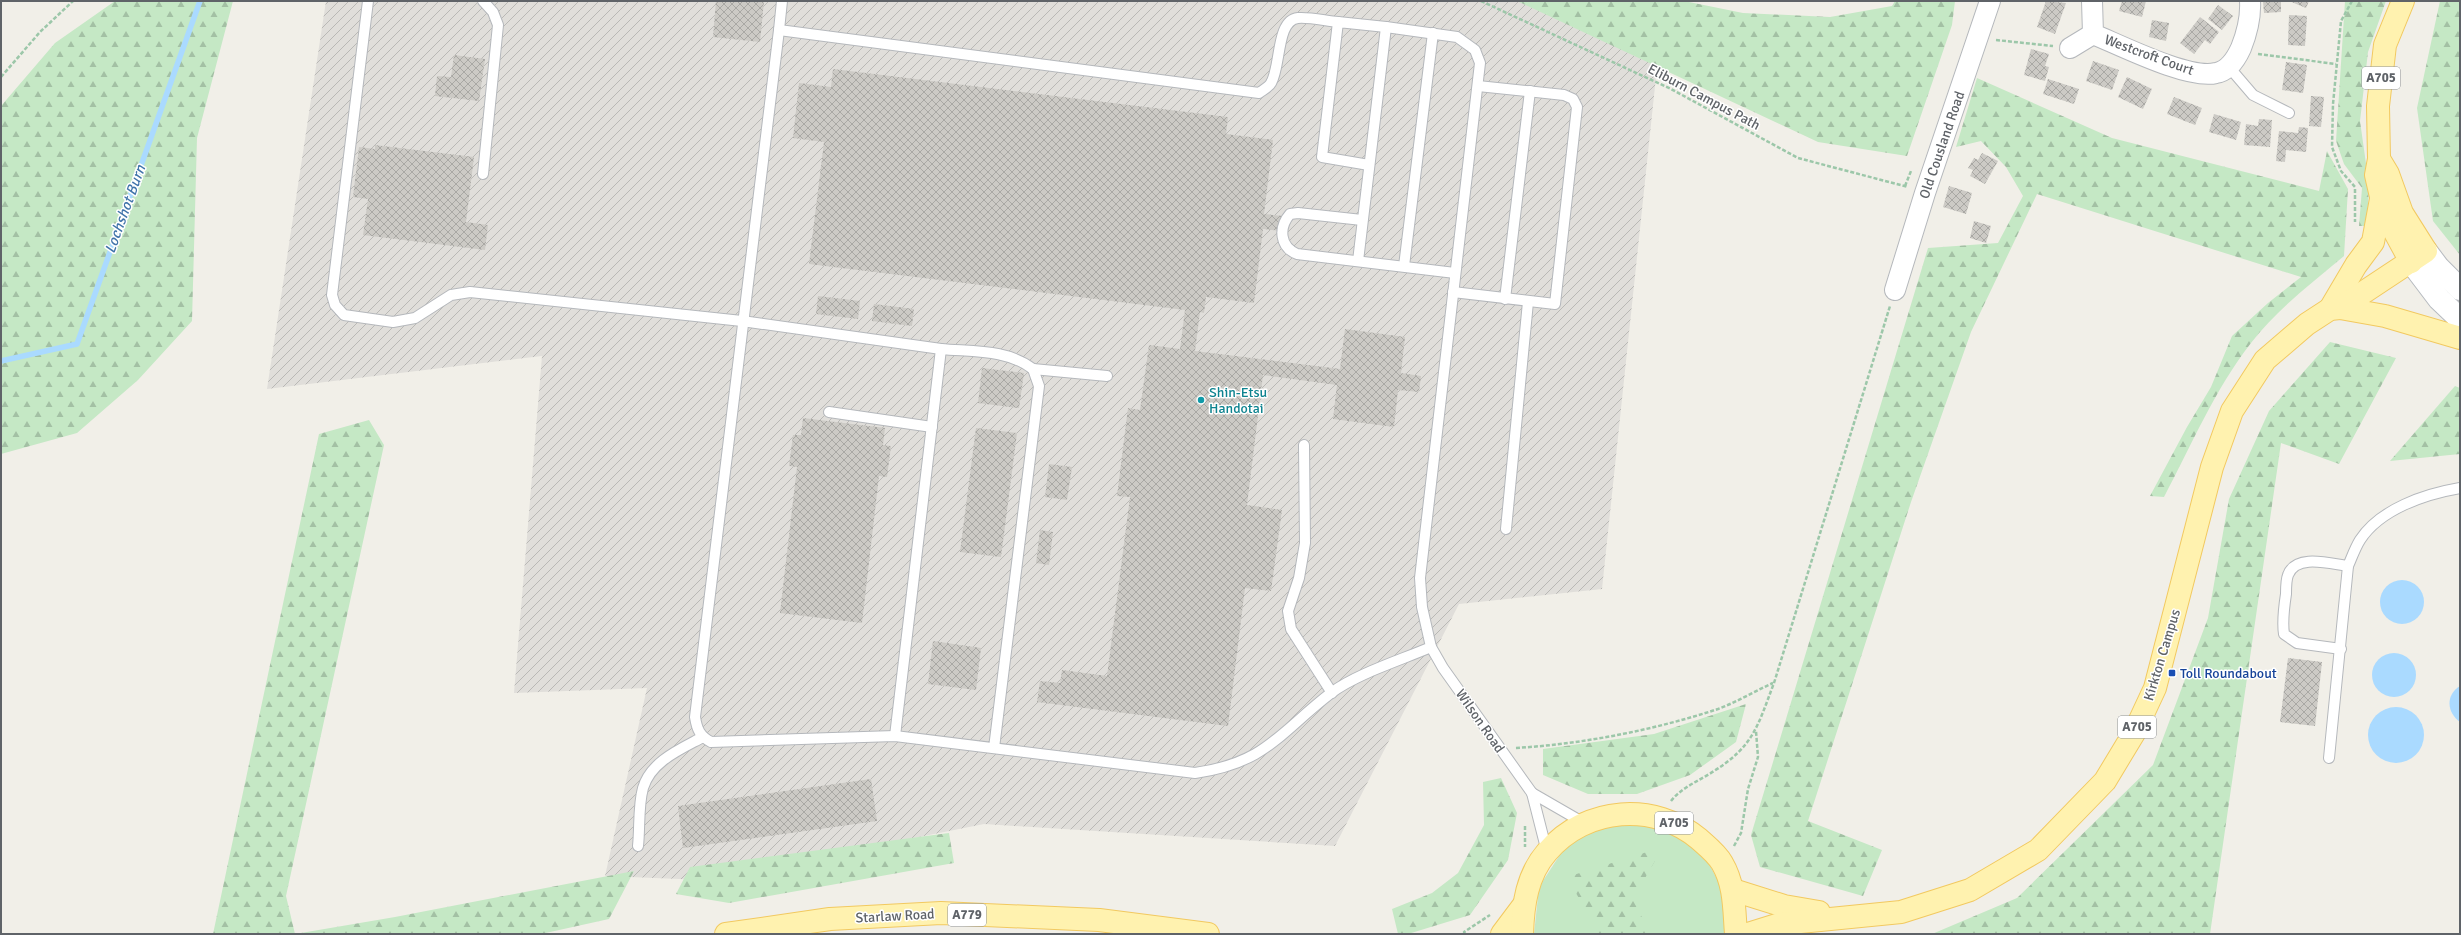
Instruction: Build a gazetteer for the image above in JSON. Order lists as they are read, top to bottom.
{
  "streets": {
    "main road": [
      "A705",
      "Kirkton Campus",
      "A779",
      "Starlaw Road"
    ],
    "street": ["Westcroft Court", "Old Cousland Road"],
    "lane": ["Wilson Road"],
    "path": ["Eliburn Campus Path"]
  },
  "crossings": [
    ["A705", "Kirkton Campus"],
    ["A705", "Wilson Road"],
    ["Eliburn Campus Path", "Old Cousland Road"]
  ],
  "water": ["Lochshot Burn"],
  "places": {
    "other": ["Shin-Etsu Handotai"],
    "transit": ["Toll Roundabout"]
  }
}
